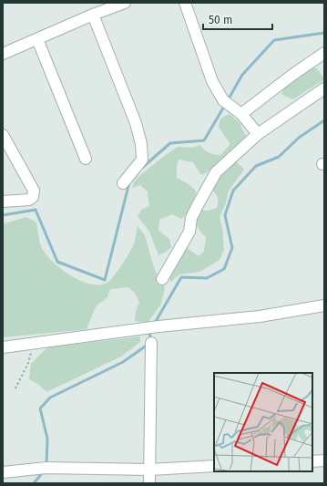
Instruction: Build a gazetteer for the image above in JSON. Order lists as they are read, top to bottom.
{
  "scale_bar": "50 m"
}
